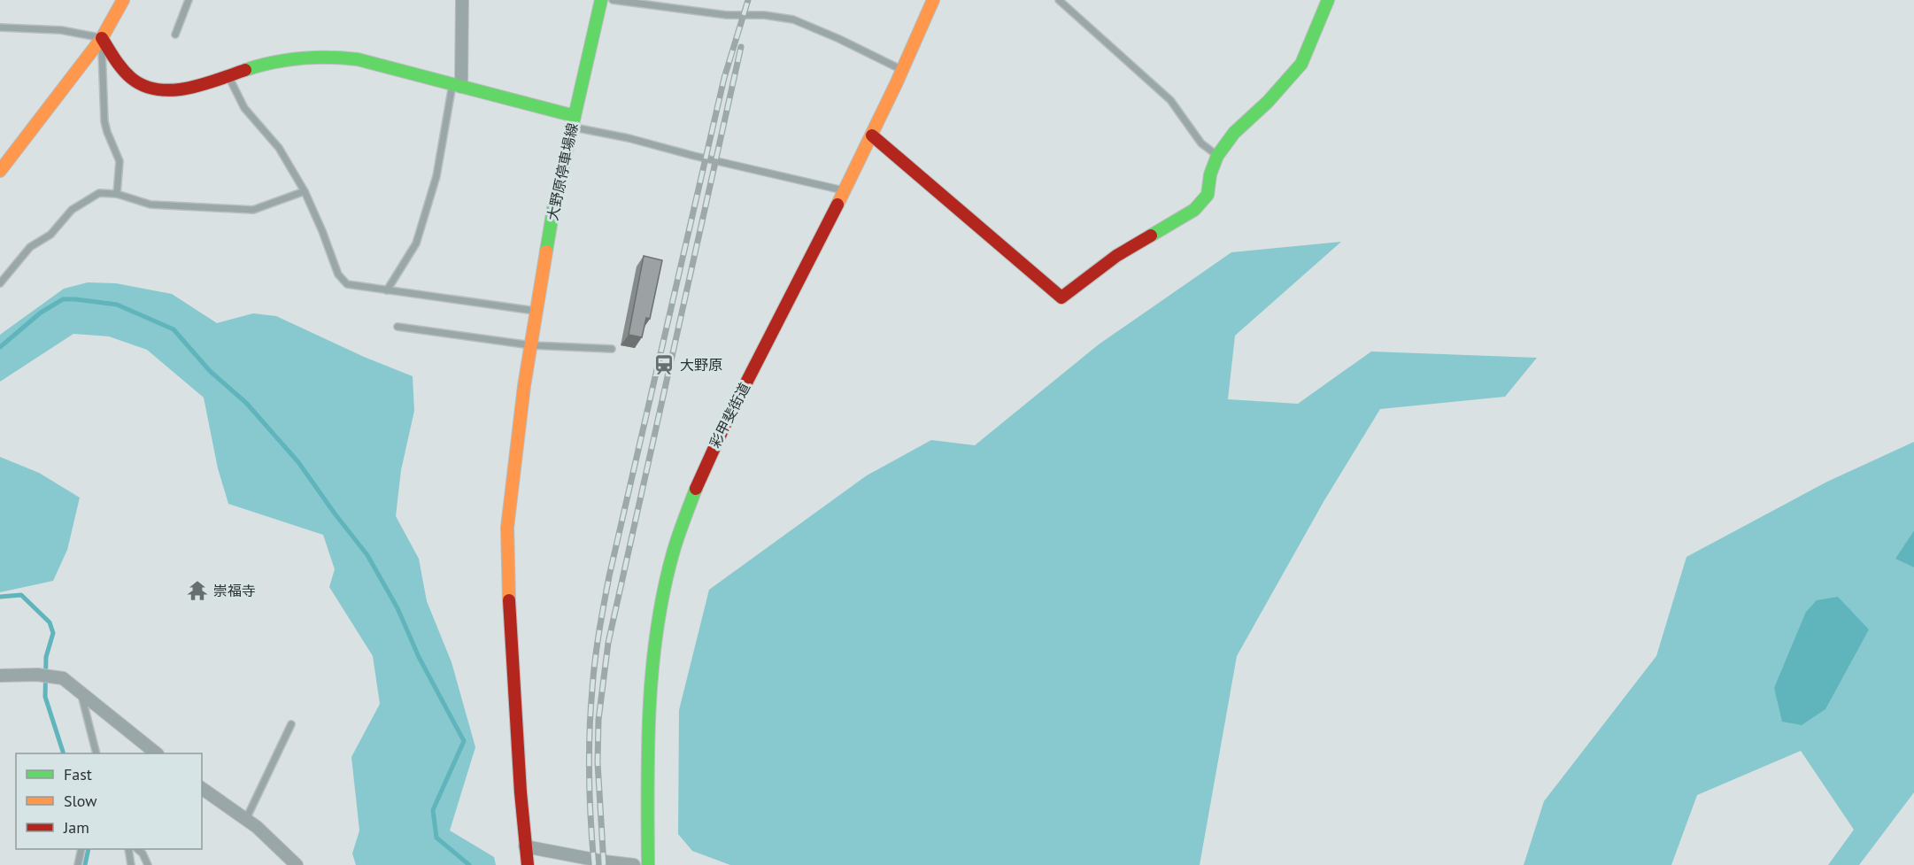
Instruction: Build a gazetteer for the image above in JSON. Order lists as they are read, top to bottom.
{
  "streets": {
    "main road": ["大野原停車場線", "彩甲斐街道"]
  },
  "places": {
    "station": ["大野原"],
    "temple": ["崇福寺"]
  },
  "legend": ["Fast", "Slow", "Jam"]
}
